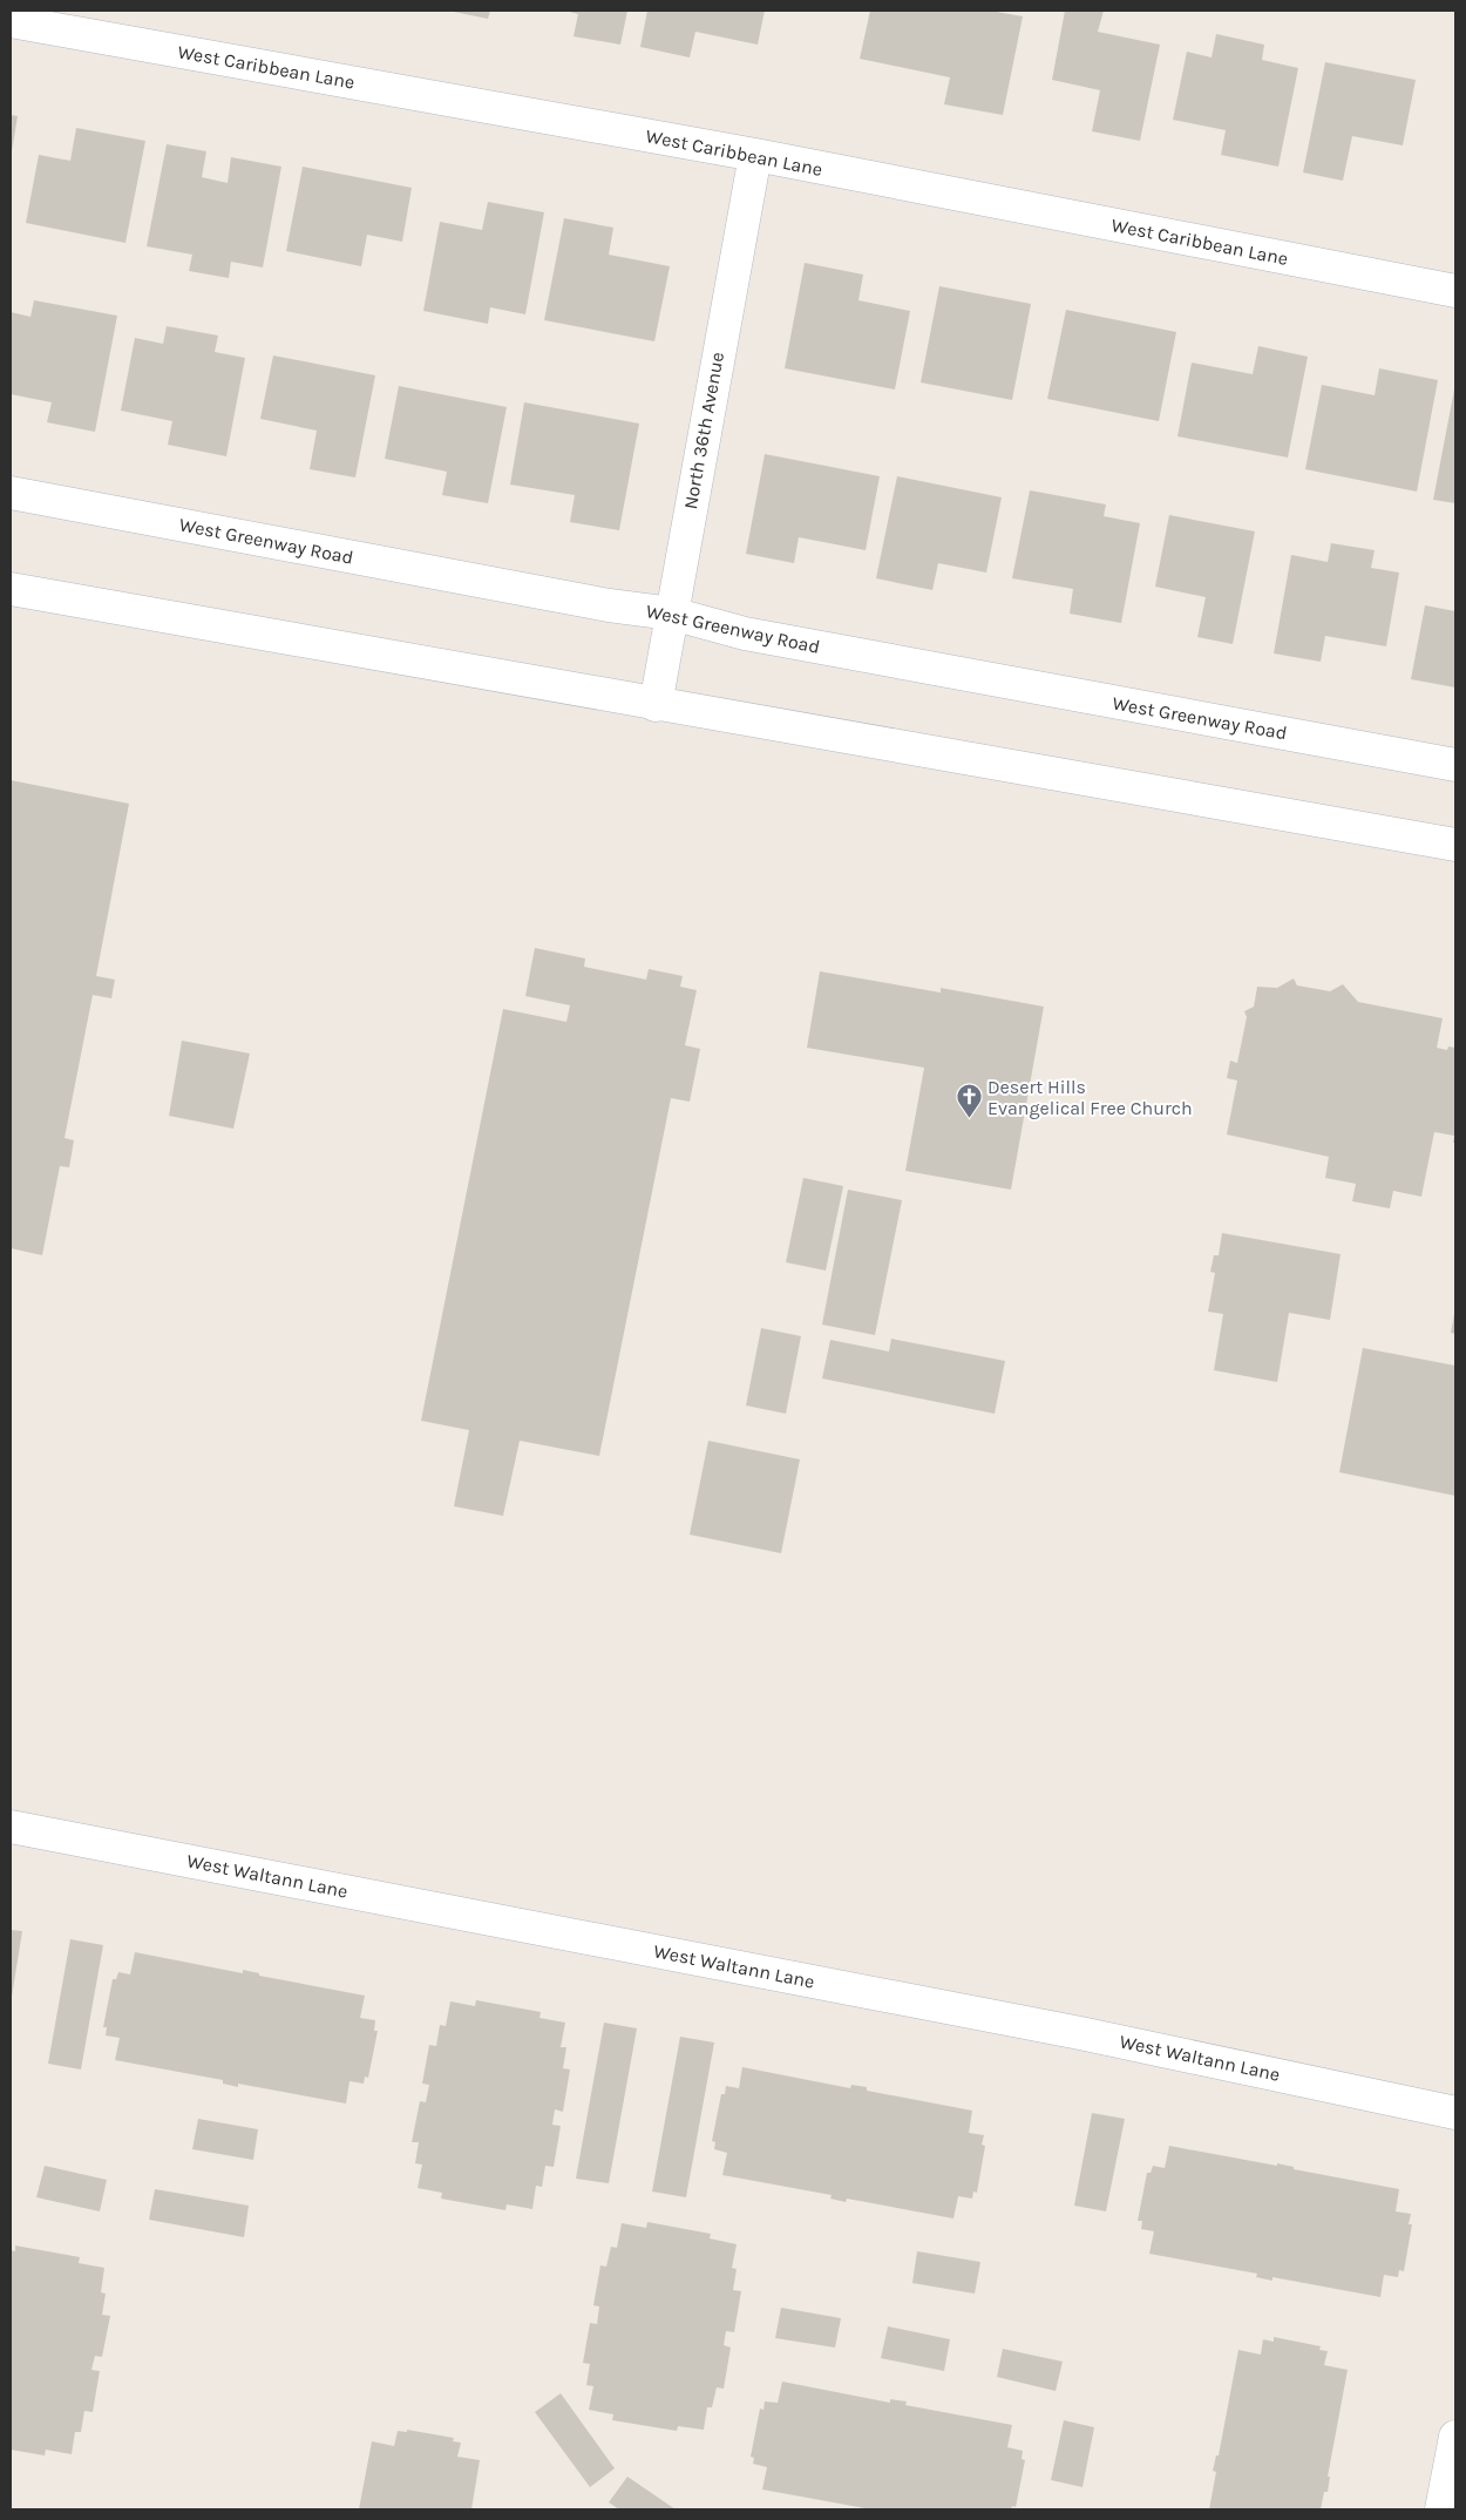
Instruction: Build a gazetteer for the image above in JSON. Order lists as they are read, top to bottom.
{
  "streets": {
    "street": [
      "West Caribbean Lane",
      "North 36th Avenue",
      "West Greenway Road",
      "West Waltann Lane"
    ]
  },
  "crossings": [
    ["West Caribbean Lane", "North 36th Avenue"],
    ["North 36th Avenue", "West Greenway Road"]
  ],
  "places": {
    "church": ["Desert Hills Evangelical Free Church"]
  }
}
